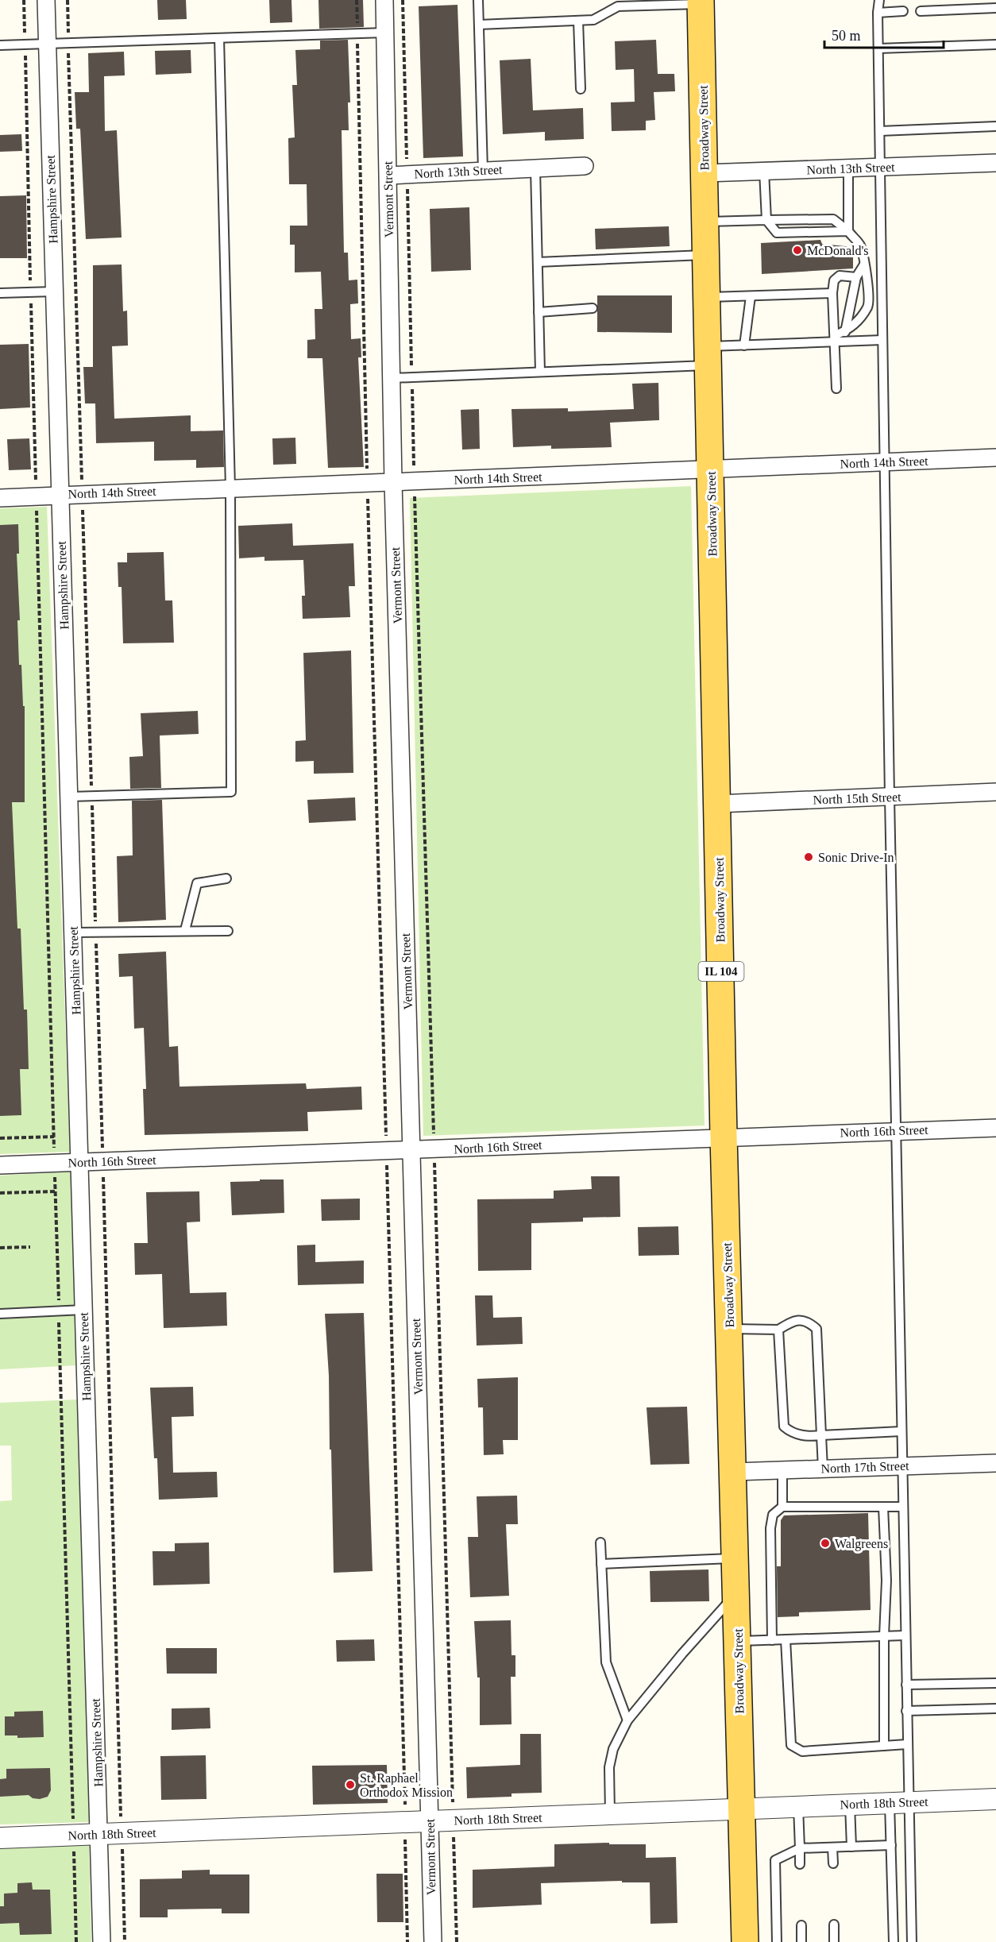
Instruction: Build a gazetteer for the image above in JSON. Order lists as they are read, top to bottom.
{
  "streets": {
    "main road": ["Broadway Street", "IL 104"],
    "street": [
      "North 13th Street",
      "Hampshire Street",
      "Vermont Street",
      "North 14th Street",
      "North 15th Street",
      "North 16th Street",
      "North 17th Street",
      "North 18th Street"
    ]
  },
  "crossings": [
    ["Broadway Street", "North 13th Street"],
    ["Broadway Street", "North 14th Street"],
    ["Broadway Street", "North 15th Street"],
    ["Broadway Street", "North 16th Street"],
    ["Broadway Street", "North 17th Street"],
    ["Broadway Street", "North 18th Street"],
    ["North 13th Street", "Vermont Street"],
    ["Hampshire Street", "North 14th Street"],
    ["Hampshire Street", "North 16th Street"],
    ["Hampshire Street", "North 18th Street"],
    ["Vermont Street", "North 14th Street"],
    ["Vermont Street", "North 16th Street"],
    ["Vermont Street", "North 18th Street"]
  ],
  "places": [
    "McDonald's",
    "Sonic Drive-In",
    "Walgreens",
    "St. Raphael Orthodox Mission"
  ],
  "scale_bar": "50 m"
}
